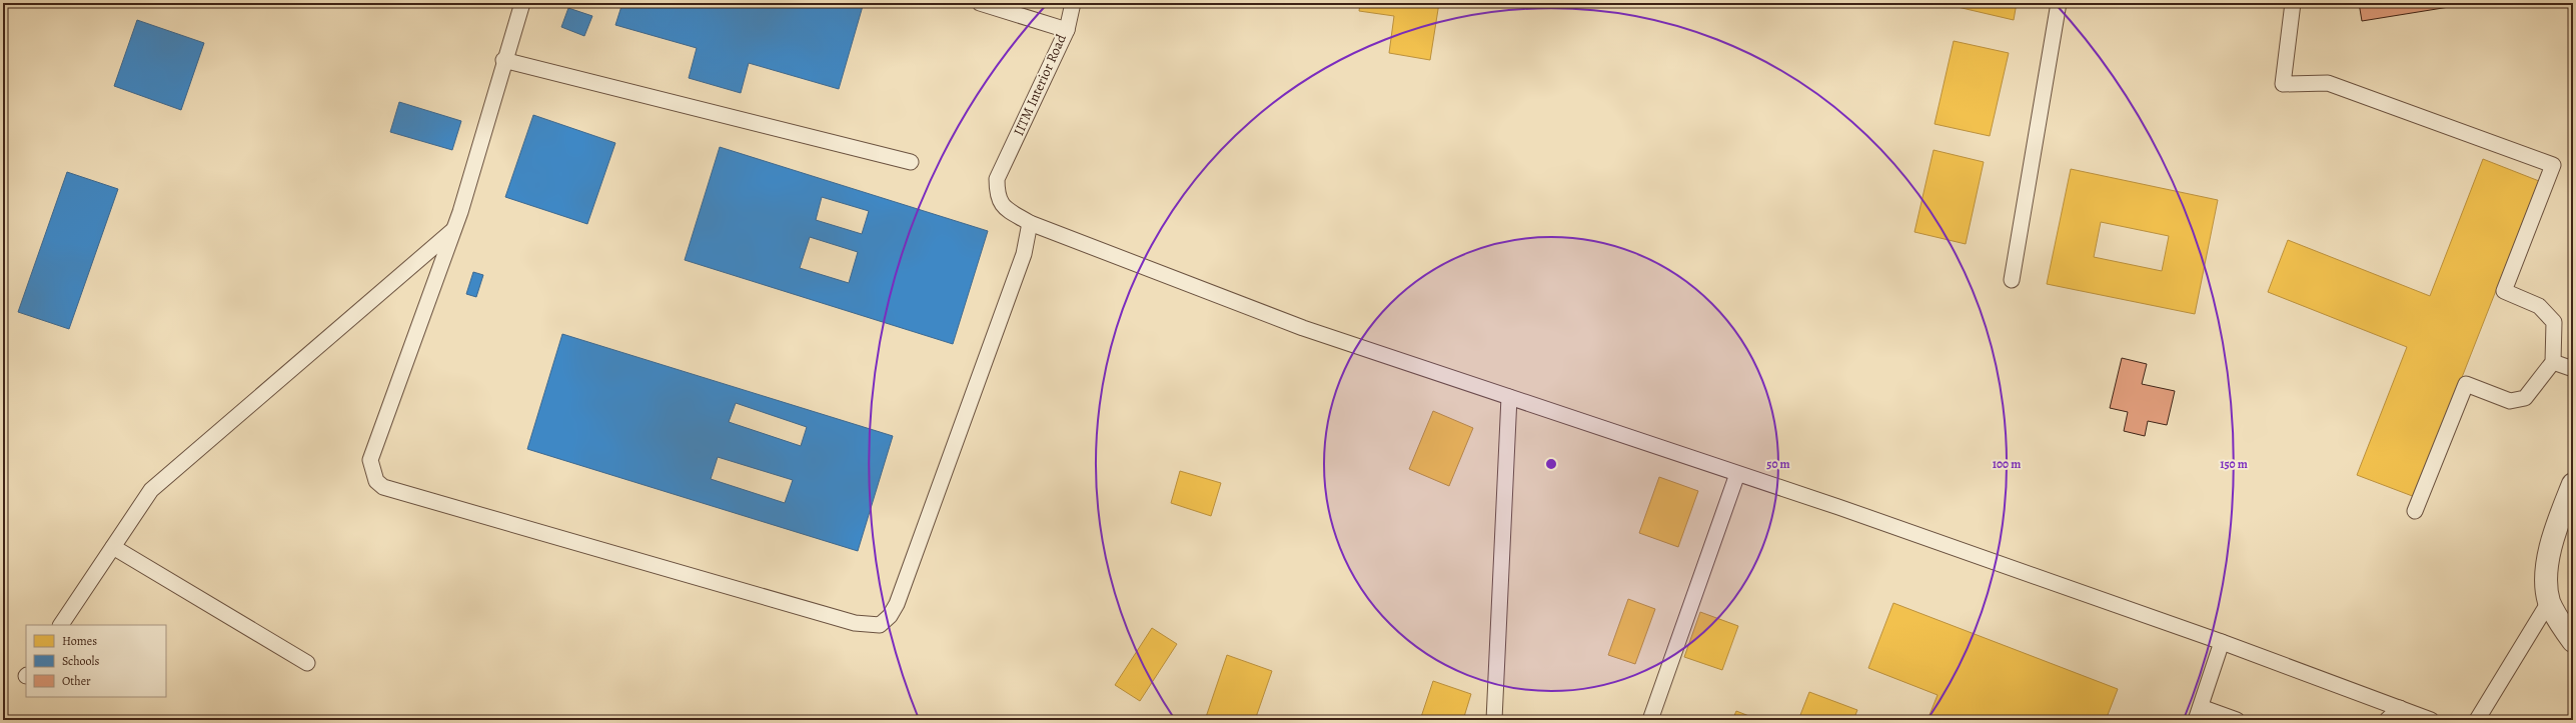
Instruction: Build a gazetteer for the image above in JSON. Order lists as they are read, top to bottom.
{
  "streets": {
    "lane": ["IITM Interior Road"]
  },
  "legend": ["Homes", "Schools", "Other"],
  "rings": ["50 m", "100 m", "150 m"]
}
